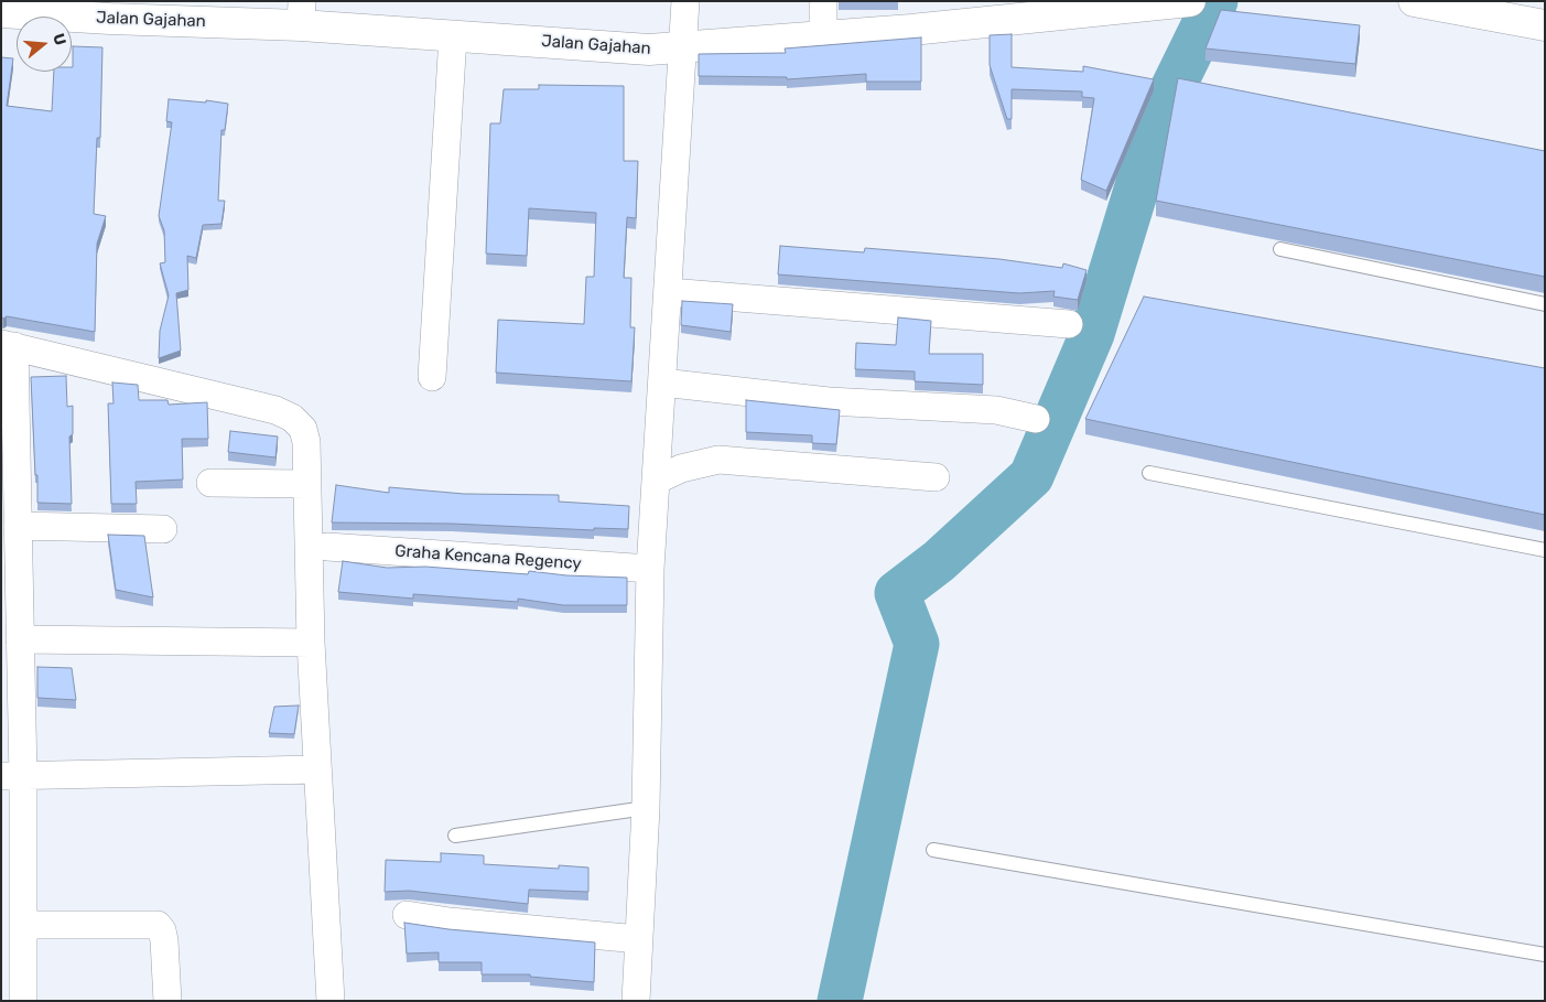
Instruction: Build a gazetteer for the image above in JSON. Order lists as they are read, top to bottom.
{
  "streets": {
    "street": ["Jalan Gajahan", "Graha Kencana Regency"]
  },
  "north": "right"
}
